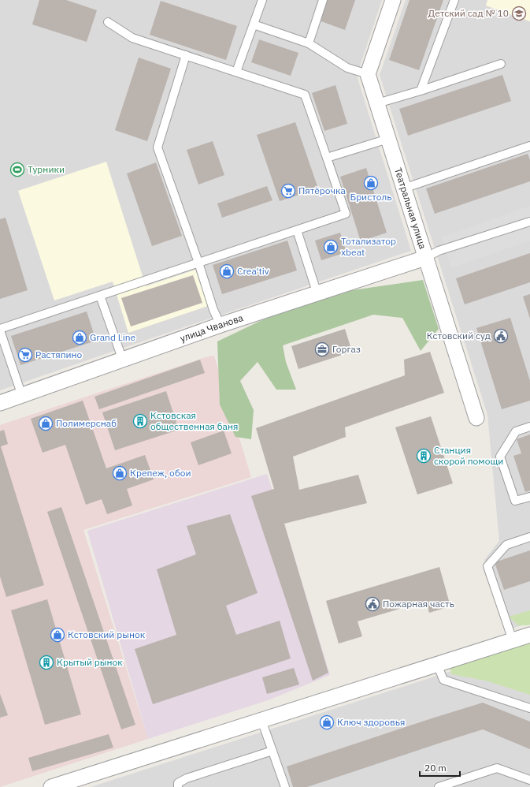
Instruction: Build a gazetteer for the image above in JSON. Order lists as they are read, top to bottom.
{
  "streets": {
    "street": ["Театральная улица", "улица Чванова"]
  },
  "crossings": [
    ["Театральная улица", "улица Чванова"]
  ],
  "places": {
    "school or university": ["Детский сад № 10"],
    "sports": ["Турники"],
    "shop": [
      "Бристоль",
      "Тотализатор xbeat",
      "Crea'tiv",
      "Grand Line",
      "Полимерснаб",
      "Крепеж, обои",
      "Кстовский рынок",
      "Ключ здоровья"
    ],
    "supermarket": ["Пятёрочка", "Растяпино"],
    "public building": ["Кстовский суд", "Пожарная часть"],
    "office": ["Горгаз"],
    "building": ["Кстовская общественная баня", "Станция скорой помощи", "Крытый рынок"]
  },
  "scale_bar": "20 m"
}
